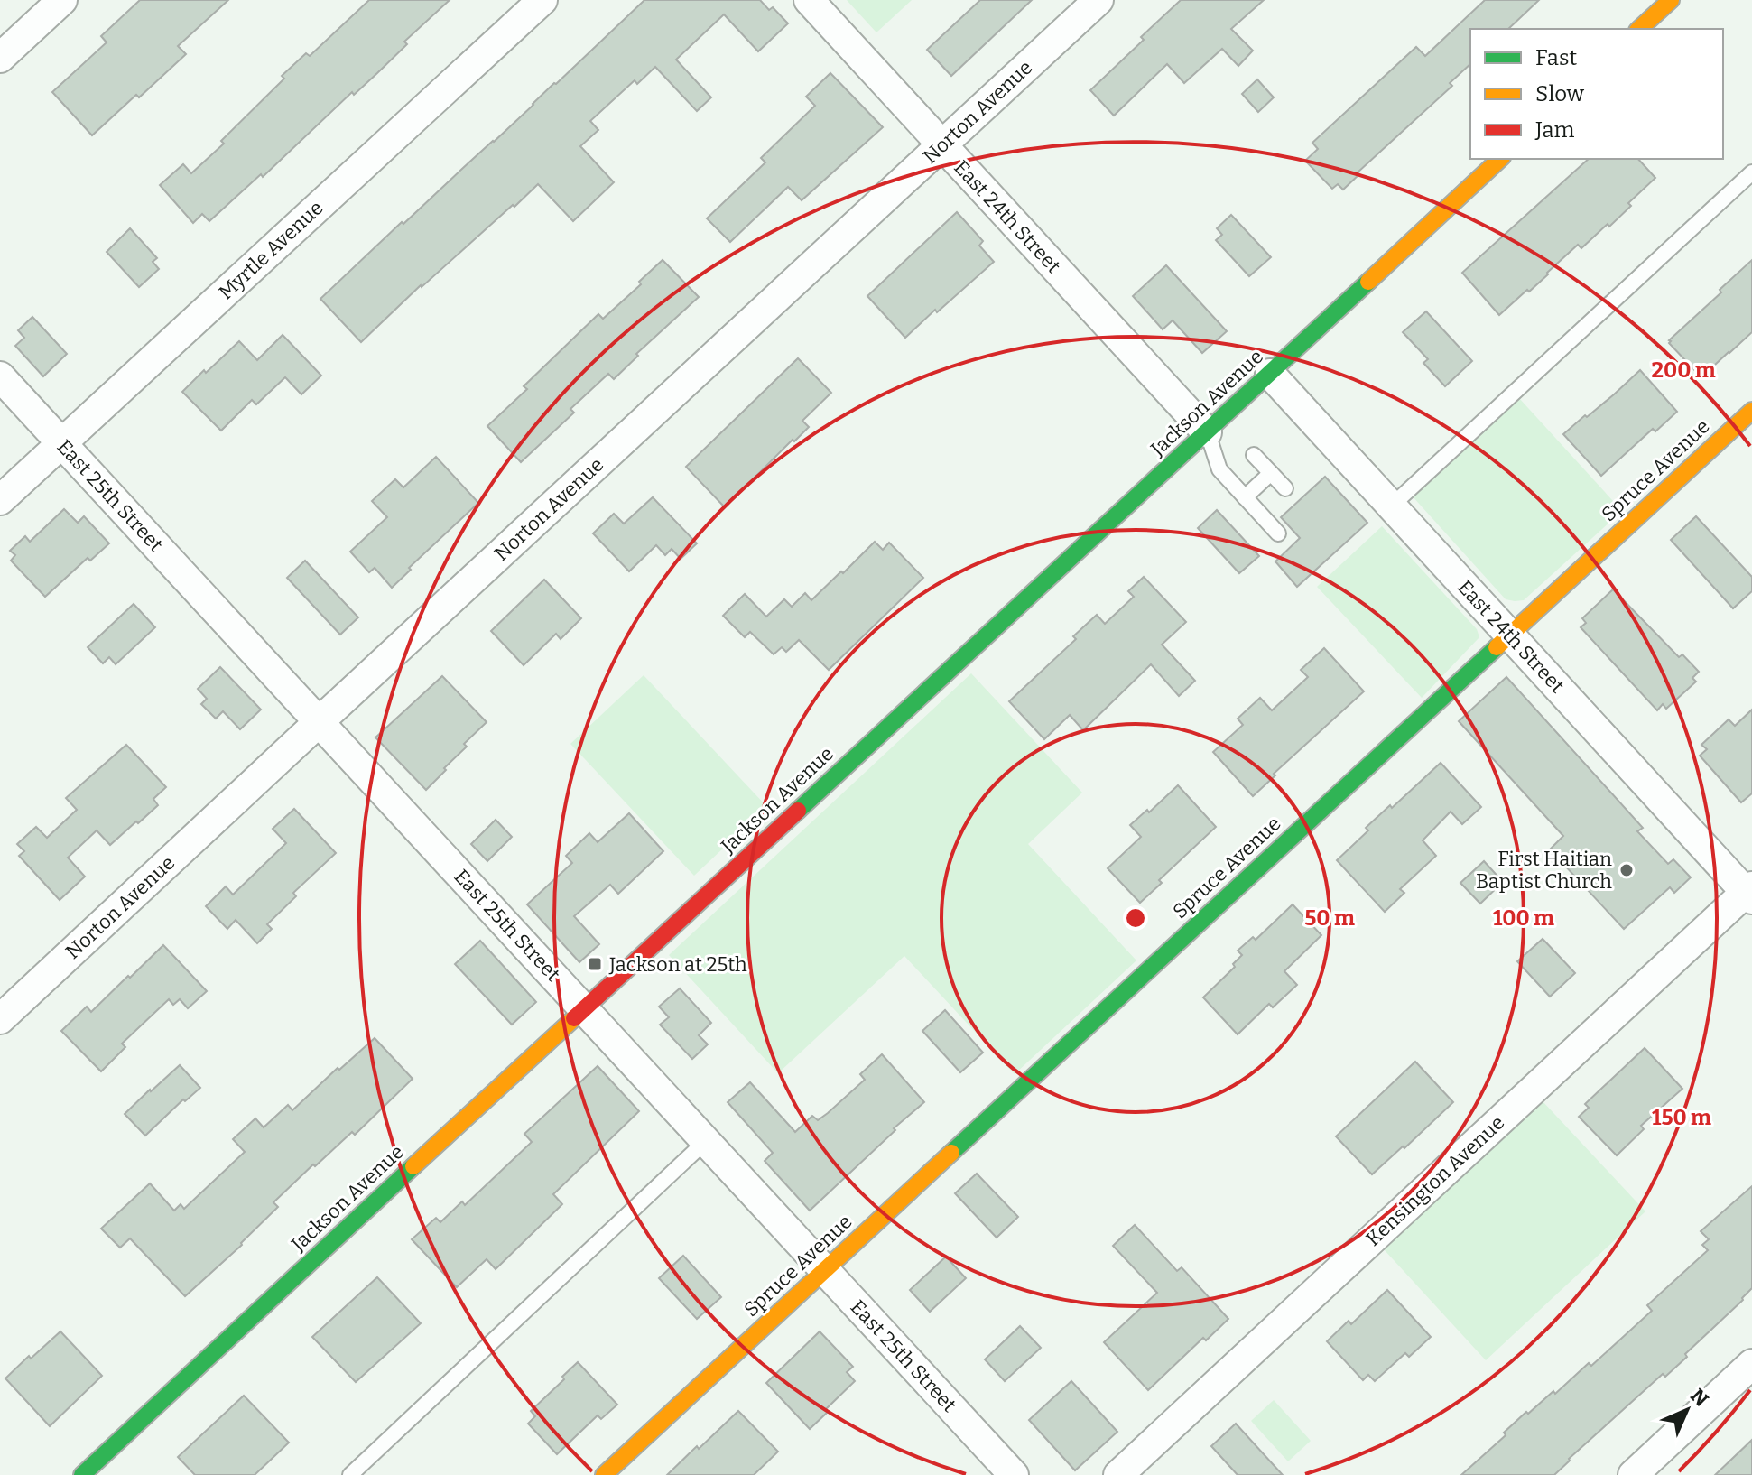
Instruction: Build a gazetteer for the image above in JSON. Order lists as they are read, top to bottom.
{
  "streets": {
    "street": [
      "Norton Avenue",
      "East 24th Street",
      "Myrtle Avenue",
      "Jackson Avenue",
      "Spruce Avenue",
      "East 25th Street",
      "Kensington Avenue"
    ]
  },
  "crossings": [
    ["Norton Avenue", "East 24th Street"],
    ["Norton Avenue", "East 25th Street"],
    ["East 24th Street", "Jackson Avenue"],
    ["East 24th Street", "Spruce Avenue"],
    ["East 24th Street", "Kensington Avenue"],
    ["Myrtle Avenue", "East 25th Street"],
    ["Jackson Avenue", "East 25th Street"],
    ["Spruce Avenue", "East 25th Street"]
  ],
  "places": {
    "other": ["First Haitian Baptist Church"],
    "transit": ["Jackson at 25th"]
  },
  "legend": ["Fast", "Slow", "Jam"],
  "north": "top right",
  "rings": [
    "200 m",
    "50 m",
    "100 m",
    "150 m"
  ]
}
